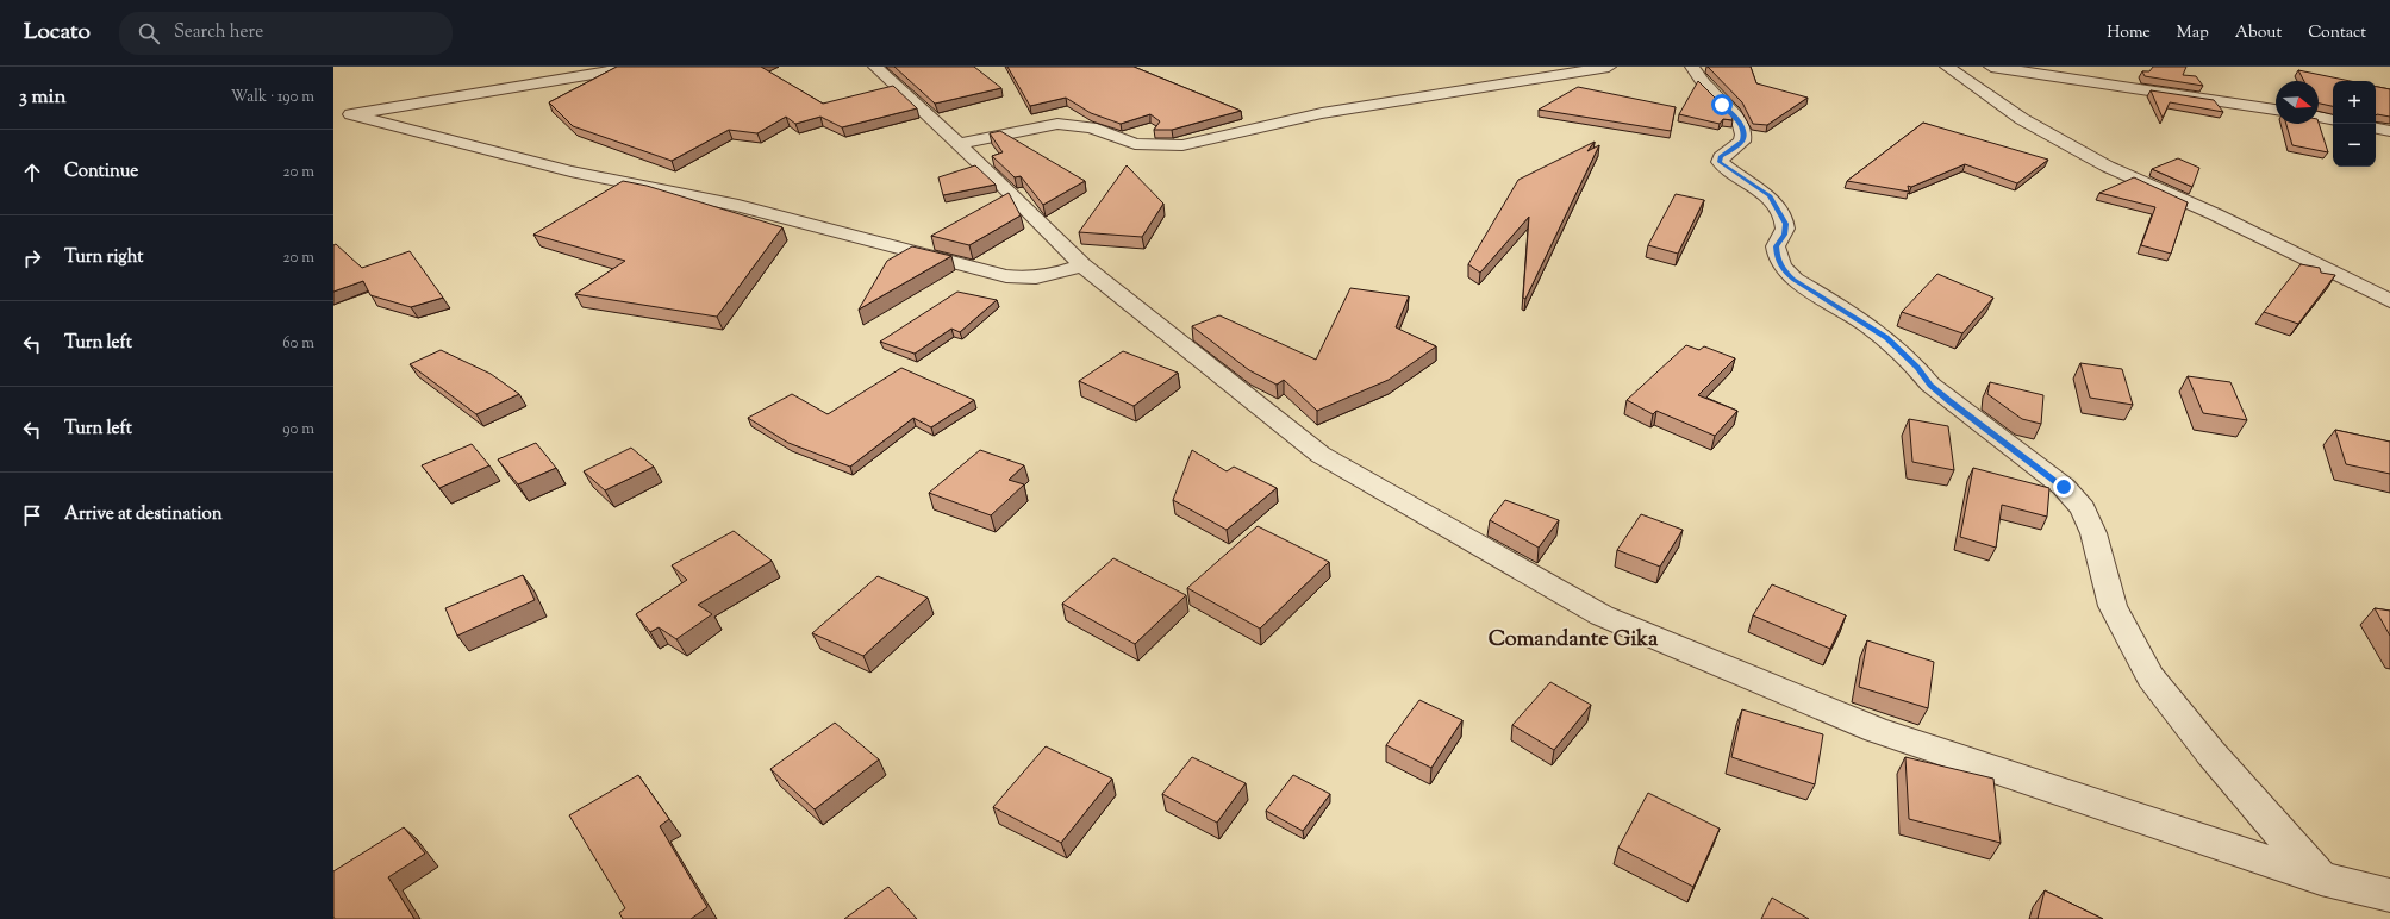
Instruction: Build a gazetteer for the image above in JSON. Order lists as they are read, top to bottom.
{
  "districts": ["Comandante Gika"],
  "north": "right",
  "page": {
    "header": "Locato",
    "search": "Search here",
    "nav": [
      "Home",
      "Map",
      "About",
      "Contact"
    ],
    "heading": ["3 min", "Walk · 190 m"],
    "map_buttons": ["+", "−"],
    "list": [
      ["Continue", "20 m"],
      ["Turn right", "20 m"],
      ["Turn left", "60 m"],
      ["Turn left", "90 m"],
      "Arrive at destination"
    ]
  }
}
